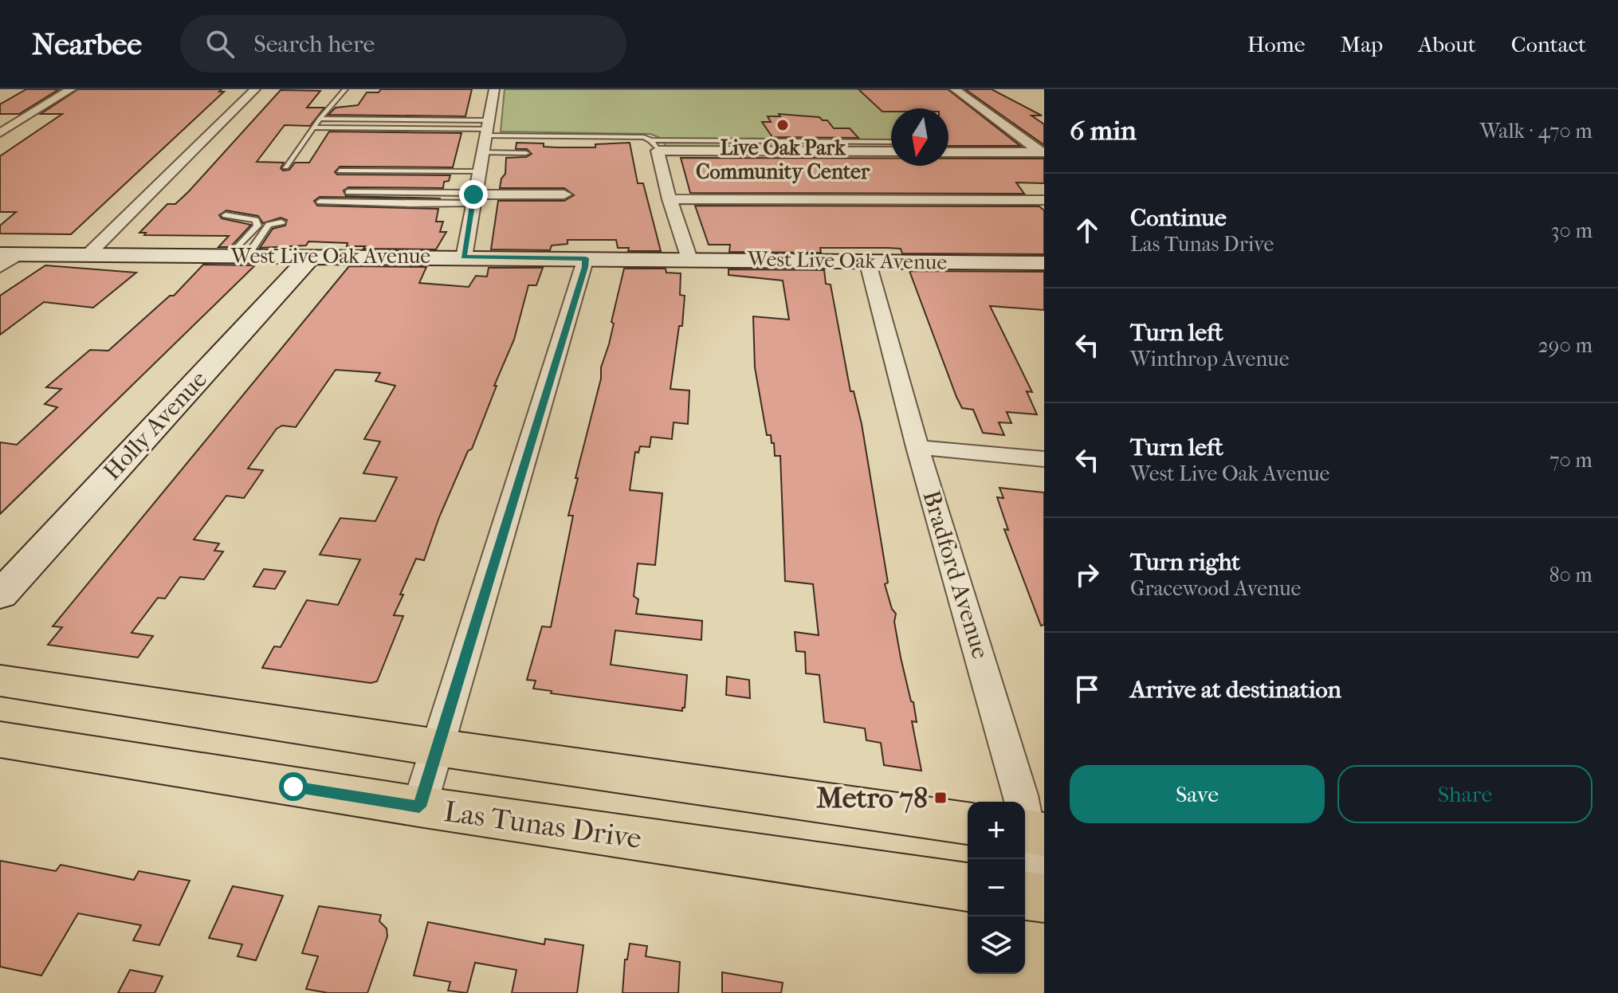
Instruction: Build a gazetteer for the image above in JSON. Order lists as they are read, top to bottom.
{
  "streets": {
    "main road": ["Las Tunas Drive"],
    "street": ["West Live Oak Avenue", "Holly Avenue", "Bradford Avenue"]
  },
  "crossings": [
    ["West Live Oak Avenue", "Holly Avenue"],
    ["West Live Oak Avenue", "Bradford Avenue"]
  ],
  "places": {
    "other": ["Live Oak Park Community Center"],
    "transit": ["Metro 78"]
  },
  "north": "bottom",
  "page": {
    "header": "Nearbee",
    "search": "Search here",
    "nav": [
      "Home",
      "Map",
      "About",
      "Contact"
    ],
    "heading": ["6 min", "Walk · 470 m"],
    "list": [
      ["Continue", "Las Tunas Drive", "30 m"],
      ["Turn left", "Winthrop Avenue", "290 m"],
      ["Turn left", "West Live Oak Avenue", "70 m"],
      ["Turn right", "Gracewood Avenue", "80 m"],
      "Arrive at destination"
    ],
    "buttons": ["Save", "Share"],
    "map_buttons": ["+", "−"]
  }
}
